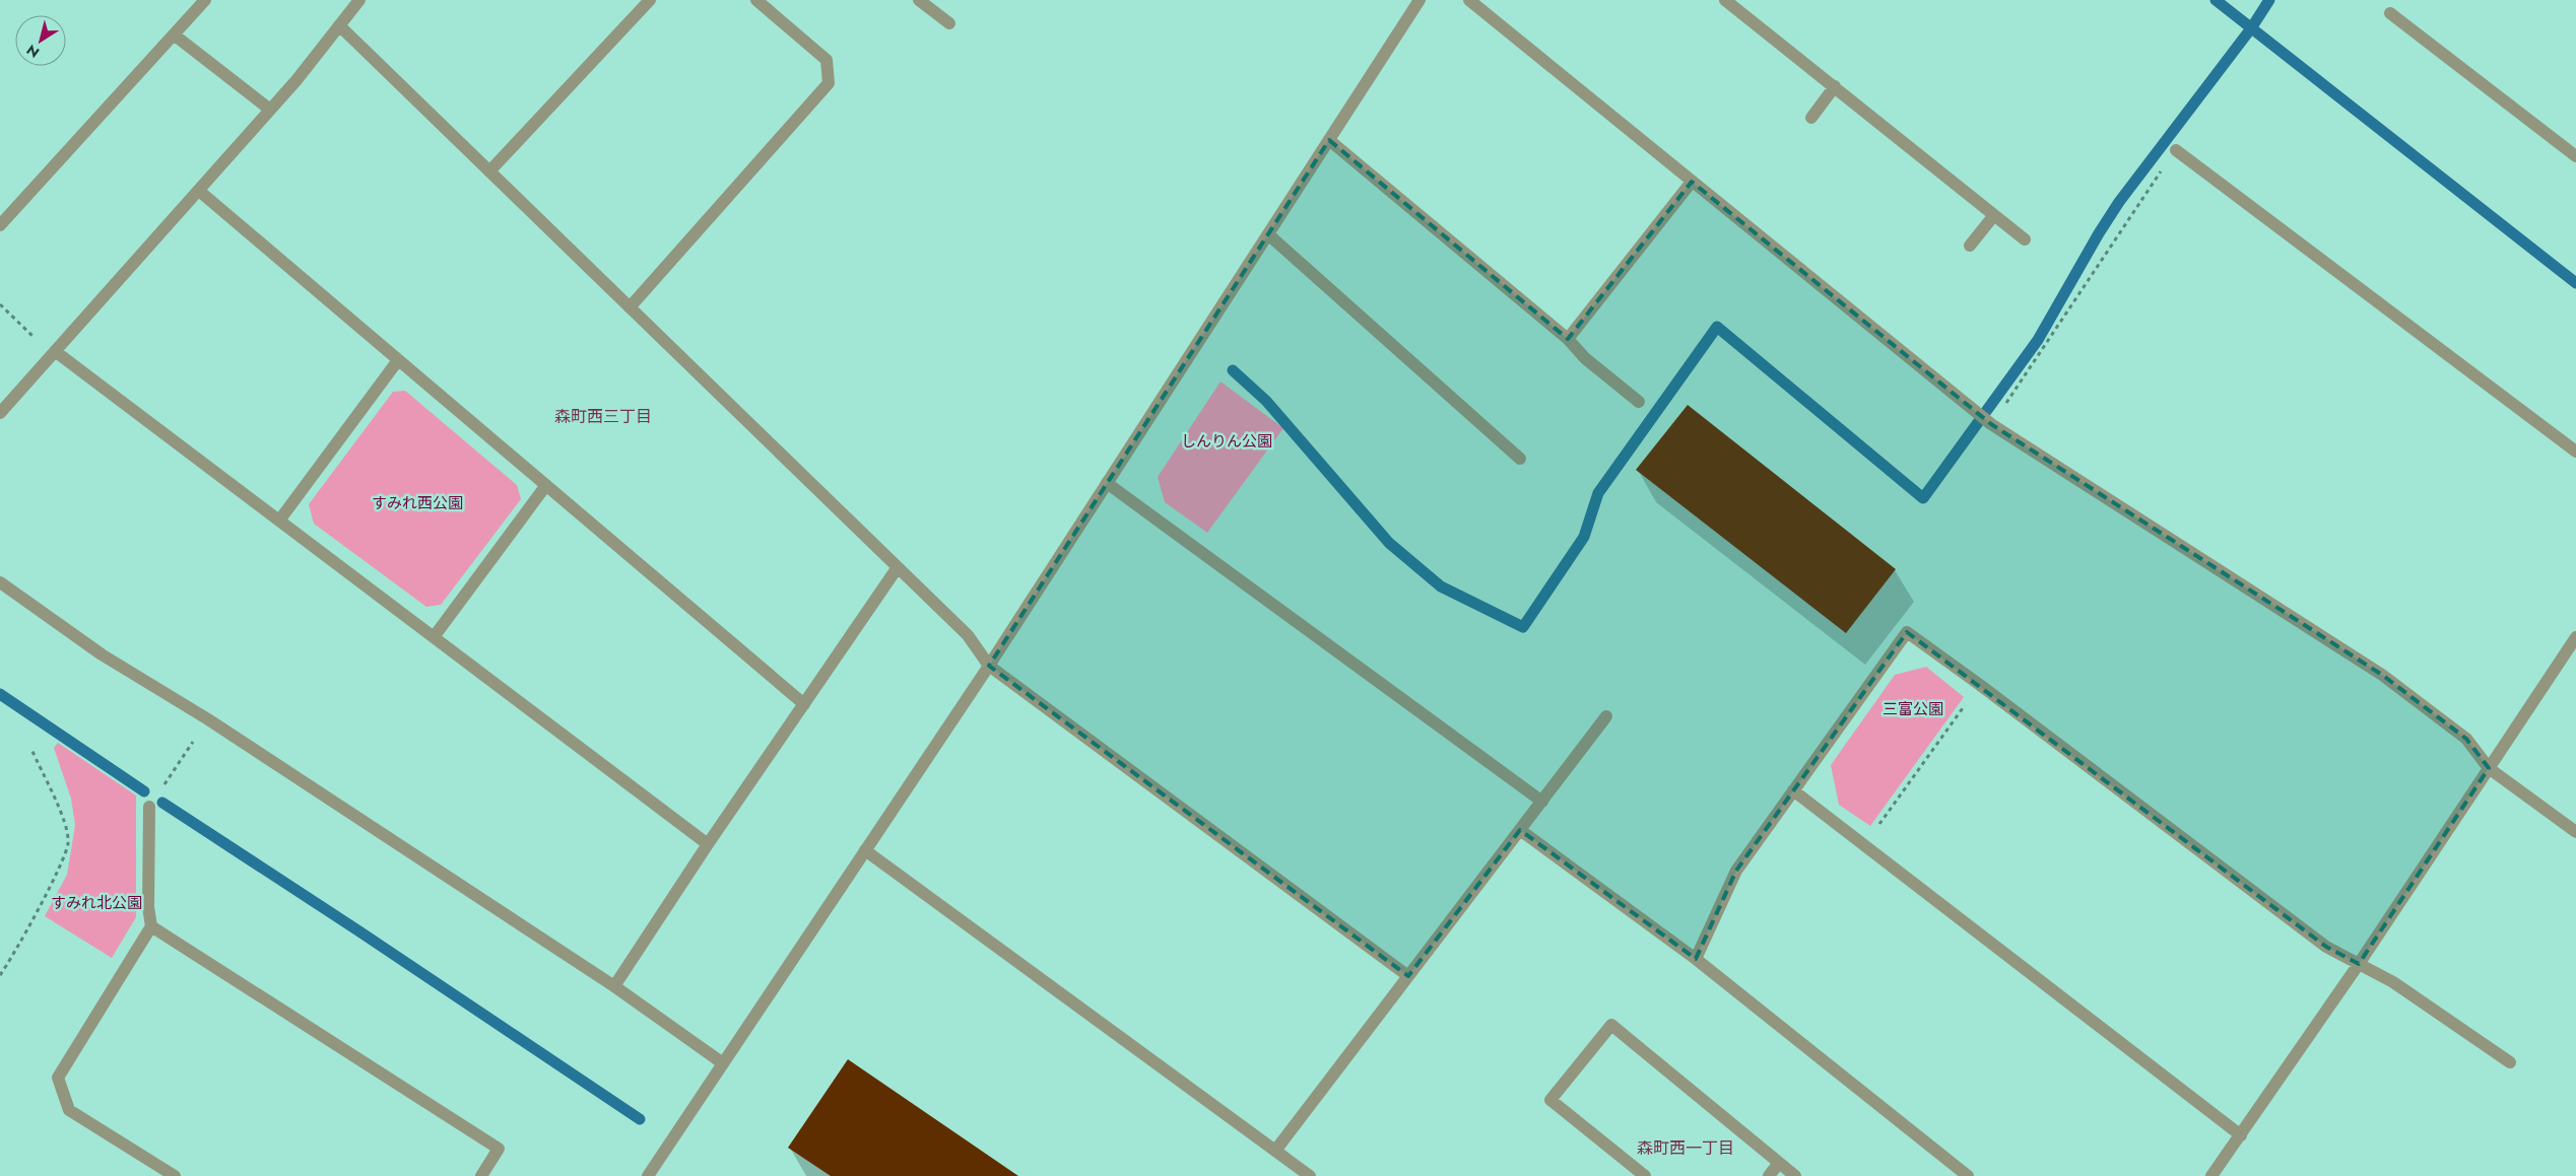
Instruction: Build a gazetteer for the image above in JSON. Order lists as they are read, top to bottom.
{
  "districts": ["森町西三丁目", "森町西一丁目"],
  "parks": [
    "しんりん公園",
    "すみれ西公園",
    "三富公園",
    "すみれ北公園"
  ],
  "north": "bottom left"
}
